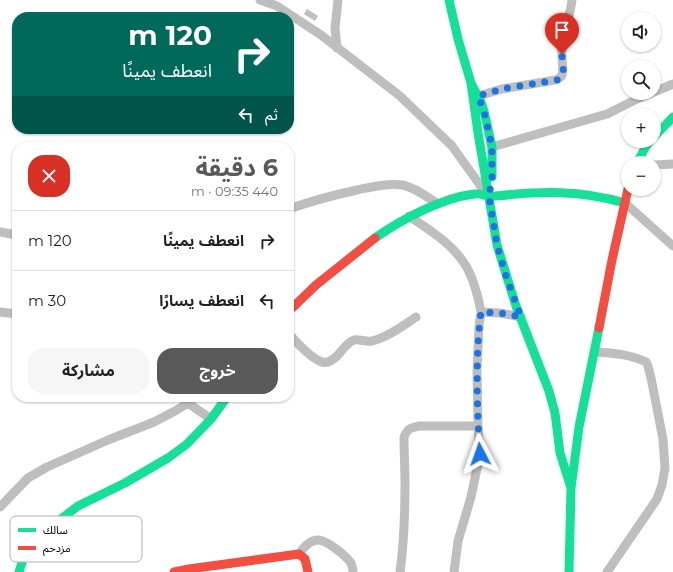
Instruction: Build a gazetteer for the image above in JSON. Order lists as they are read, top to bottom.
{
  "legend": ["سالك", "مزدحم"],
  "page": {
    "map_buttons": ["+", "−"],
    "turn": ["120 m", "انعطف يمينًا"],
    "then": "ثم",
    "heading": ["6 دقيقة", "440 m · 09:35"],
    "list": [
      {
        "name": "انعطف يمينًا",
        "value": "120 m"
      },
      {
        "name": "انعطف يسارًا",
        "value": "30 m"
      }
    ],
    "buttons": ["خروج", "مشاركة"]
  }
}
